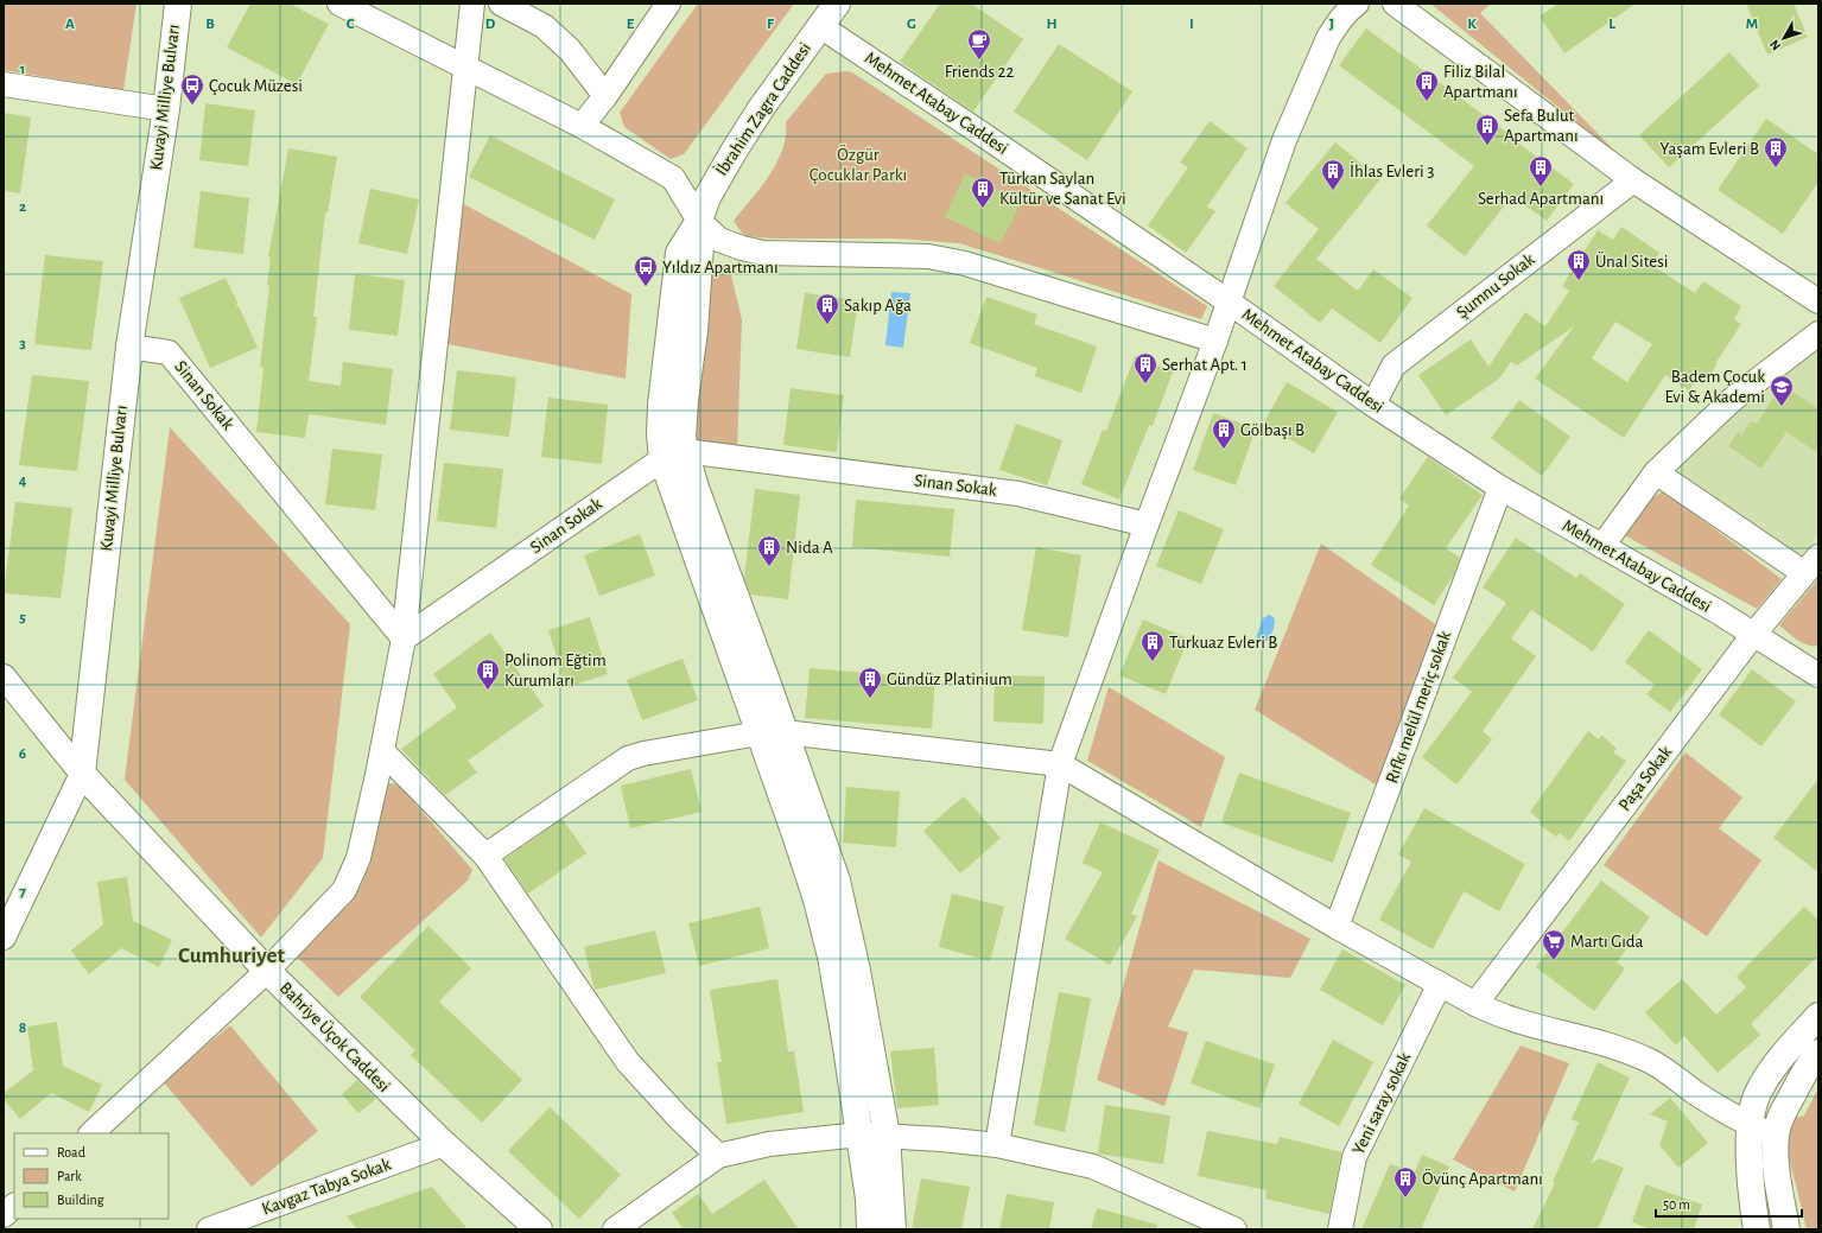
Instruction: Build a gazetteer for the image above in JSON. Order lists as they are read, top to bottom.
{
  "streets": {
    "main road": ["Kuvayi Milliye Bulvarı", "İbrahim Zagra Caddesi", "Bahriye Üçok Caddesi"],
    "street": [
      "Mehmet Atabay Caddesi",
      "Şumnu Sokak",
      "Sinan Sokak",
      "Rıfkı melül meriç sokak",
      "Paşa Sokak",
      "Yeni saray sokak",
      "Kavgaz Tabya Sokak"
    ]
  },
  "crossings": [
    ["Kuvayi Milliye Bulvarı", "Sinan Sokak"],
    ["Kuvayi Milliye Bulvarı", "Bahriye Üçok Caddesi"],
    ["Mehmet Atabay Caddesi", "İbrahim Zagra Caddesi"],
    ["Mehmet Atabay Caddesi", "Şumnu Sokak"],
    ["Mehmet Atabay Caddesi", "Rıfkı melül meriç sokak"],
    ["Mehmet Atabay Caddesi", "Paşa Sokak"],
    ["İbrahim Zagra Caddesi", "Sinan Sokak"],
    ["Bahriye Üçok Caddesi", "Kavgaz Tabya Sokak"]
  ],
  "districts": ["Cumhuriyet"],
  "parks": ["Özgür Çocuklar Parkı"],
  "places": {
    "cafe": ["Friends 22"],
    "building": [
      "Filiz Bilal Apartmanı",
      "Sefa Bulut Apartmanı",
      "Yaşam Evleri B",
      "Serhad Apartmanı",
      "İhlas Evleri 3",
      "Türkan Saylan Kültür ve Sanat Evi",
      "Ünal Sitesi",
      "Sakıp Ağa",
      "Serhat Apt. 1",
      "Gölbaşı B",
      "Nida A",
      "Turkuaz Evleri B",
      "Polinom Eğtim Kurumları",
      "Gündüz Platinium",
      "Övünç Apartmanı"
    ],
    "bus stop": ["Çocuk Müzesi", "Yıldız Apartmanı"],
    "school or university": ["Badem Çocuk Evi & Akademi"],
    "supermarket": ["Martı Gıda"]
  },
  "legend": ["Road", "Park", "Building"],
  "scale_bar": "50 m",
  "north": "bottom left",
  "grid": {
    "columns": [
      "A",
      "B",
      "C",
      "D",
      "E",
      "F",
      "G",
      "H",
      "I",
      "J",
      "K",
      "L",
      "M"
    ],
    "rows": [
      "1",
      "2",
      "3",
      "4",
      "5",
      "6",
      "7",
      "8"
    ]
  }
}
